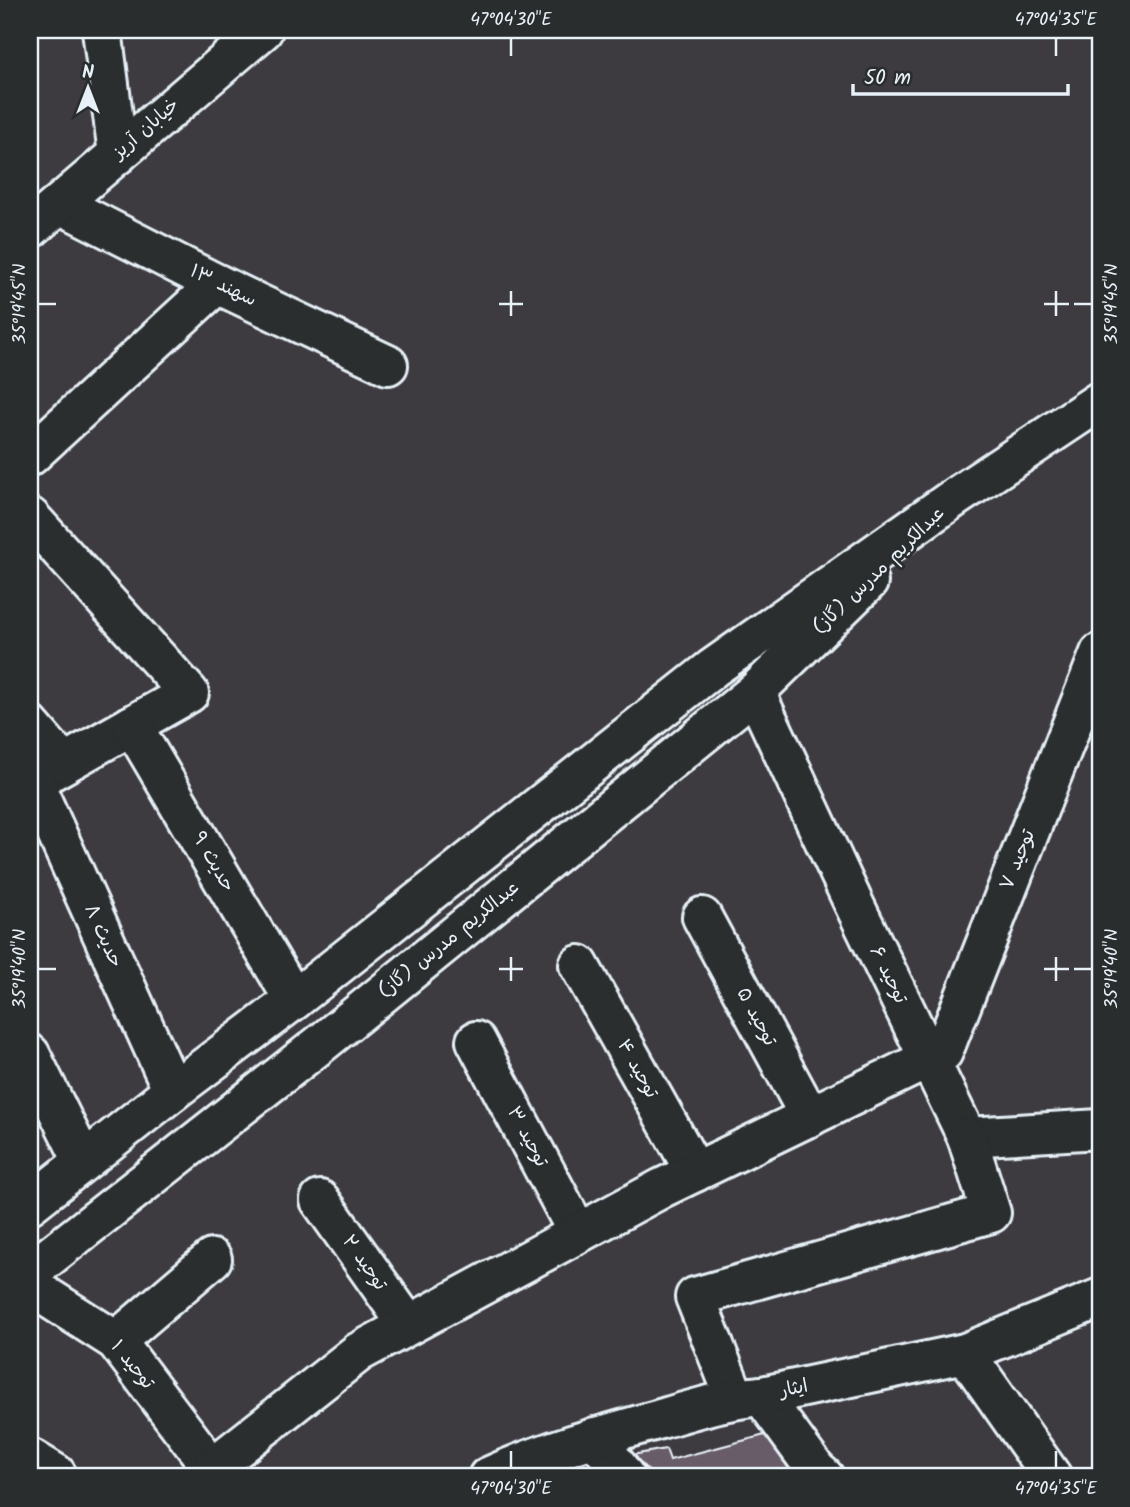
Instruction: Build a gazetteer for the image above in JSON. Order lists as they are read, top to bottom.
{
  "streets": {
    "street": [
      "خیابان آریز",
      "سهند ۱۳",
      "عبدالکریم مدرس (گاز)",
      "توحید ۷",
      "حدیث ۹",
      "حدیث ۸",
      "توحید ۶",
      "توحید ۵",
      "توحید ۴",
      "توحید ۳",
      "توحید ۲",
      "توحید ۱",
      "ایثار"
    ]
  },
  "crossings": [
    ["خیابان آریز", "سهند ۱۳"],
    ["عبدالکریم مدرس (گاز)", "حدیث ۹"],
    ["عبدالکریم مدرس (گاز)", "حدیث ۸"],
    ["عبدالکریم مدرس (گاز)", "توحید ۶"],
    ["توحید ۷", "توحید ۶"],
    ["توحید ۶", "ایثار"]
  ],
  "scale_bar": "50 m",
  "north": "top",
  "coordinates": [
    "47°04'30\"E",
    "47°04'35\"E",
    "35°19'45\"N",
    "35°19'40\"N"
  ]
}
